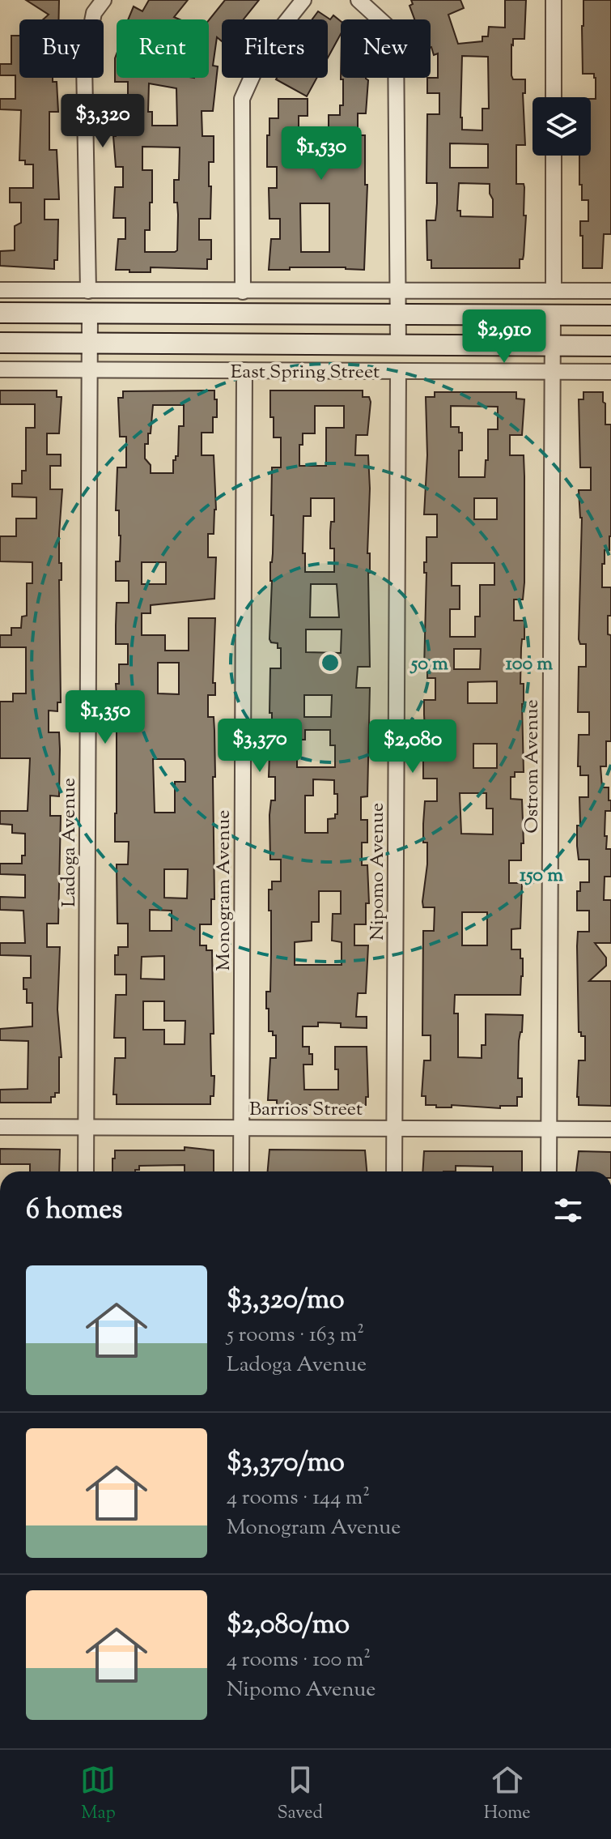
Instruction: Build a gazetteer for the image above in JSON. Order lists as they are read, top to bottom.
{
  "streets": {
    "main road": ["East Spring Street"],
    "street": [
      "Ostrom Avenue",
      "Ladoga Avenue",
      "Nipomo Avenue",
      "Monogram Avenue",
      "Barrios Street"
    ]
  },
  "crossings": [
    ["East Spring Street", "Ostrom Avenue"],
    ["East Spring Street", "Ladoga Avenue"],
    ["East Spring Street", "Nipomo Avenue"],
    ["East Spring Street", "Monogram Avenue"],
    ["Ostrom Avenue", "Barrios Street"],
    ["Ladoga Avenue", "Barrios Street"],
    ["Nipomo Avenue", "Barrios Street"],
    ["Monogram Avenue", "Barrios Street"]
  ],
  "page": {
    "chip": [
      "Buy",
      "Rent",
      "Filters",
      "New"
    ],
    "price": [
      "$3,320",
      "$1,530",
      "$2,910",
      "$1,350",
      "$3,370",
      "$2,080"
    ],
    "heading": "6 homes",
    "list": [
      {
        "name": "$3,320/mo",
        "note": "5 rooms · 163 m² · Ladoga Avenue"
      },
      {
        "name": "$3,370/mo",
        "note": "4 rooms · 144 m² · Monogram Avenue"
      },
      {
        "name": "$2,080/mo",
        "note": "4 rooms · 100 m² · Nipomo Avenue"
      }
    ],
    "tabs": ["Map", "Saved", "Home"]
  },
  "rings": ["50 m", "100 m", "150 m"]
}
